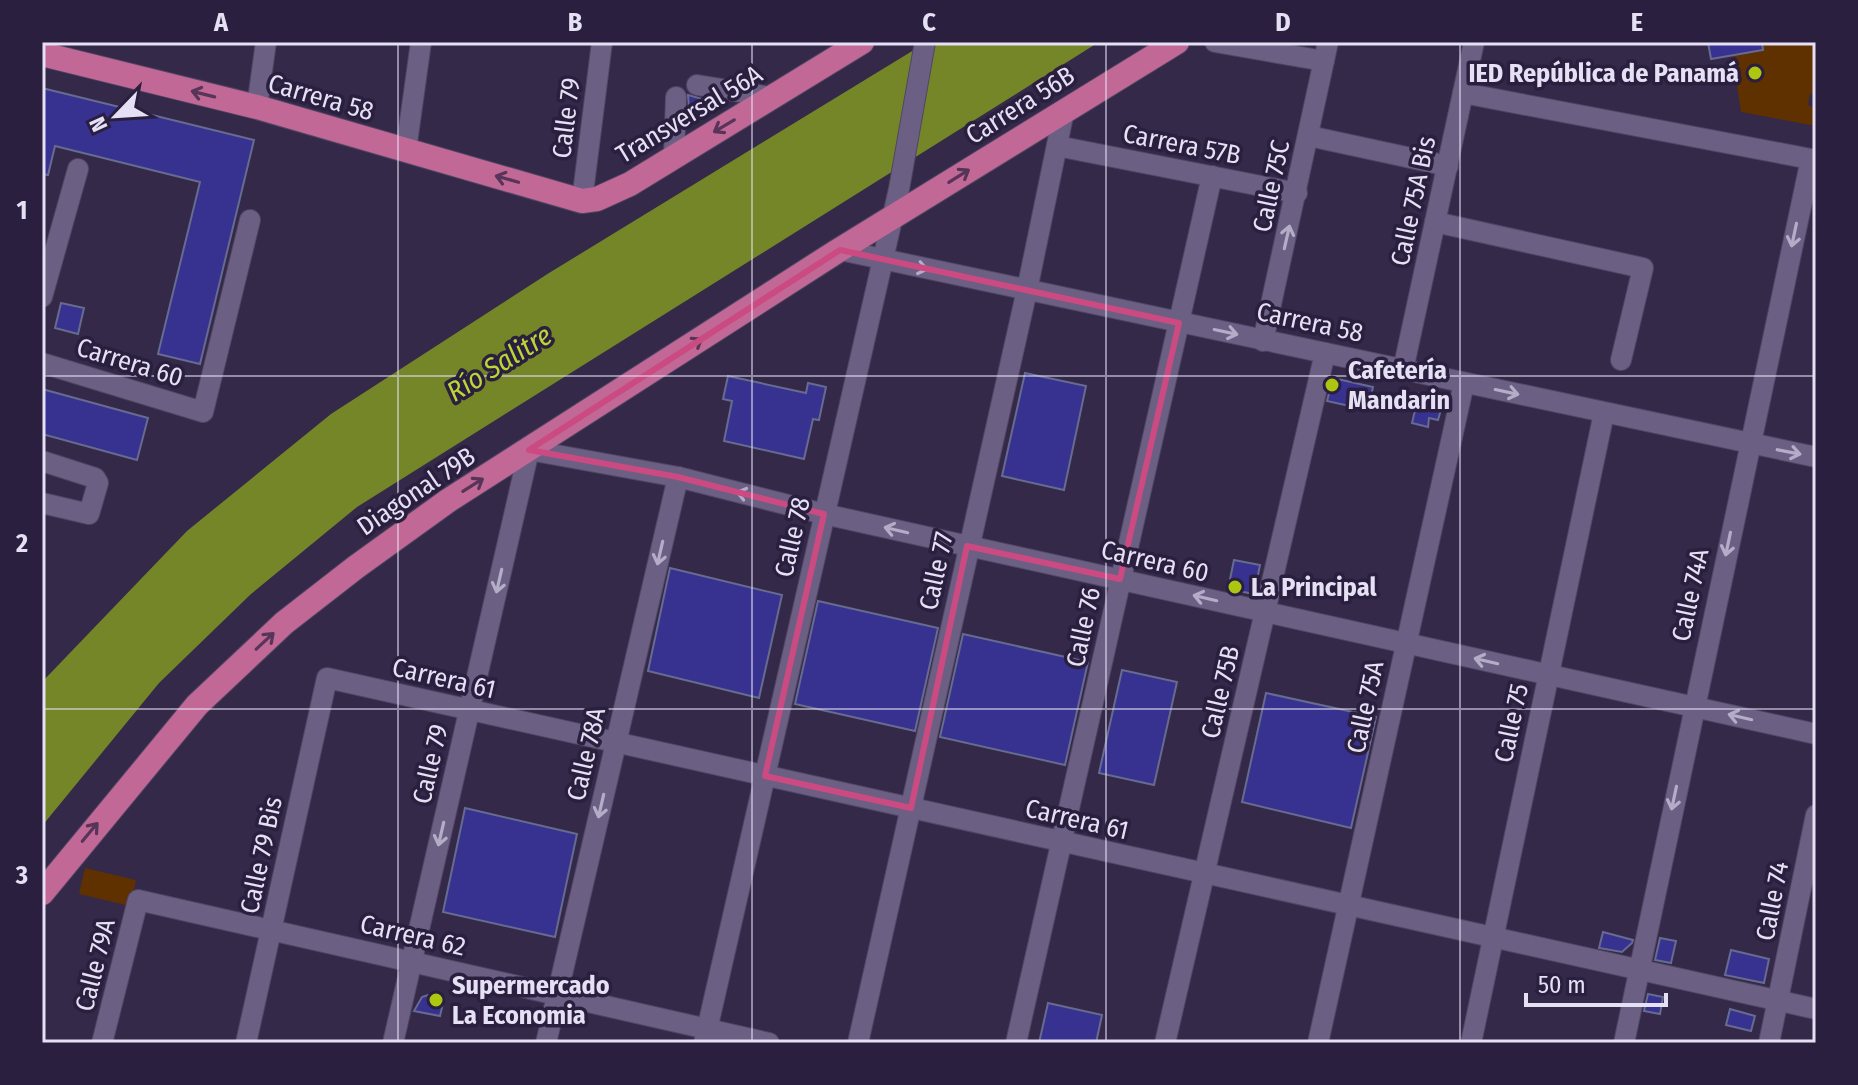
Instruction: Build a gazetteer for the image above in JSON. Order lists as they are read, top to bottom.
{
  "streets": {
    "main road": [
      "Carrera 58",
      "Carrera 56B",
      "Transversal 56A",
      "Diagonal 79B"
    ],
    "street": [
      "Calle 79",
      "Carrera 57B",
      "Calle 75C",
      "Calle 75A Bis",
      "Carrera 60",
      "Calle 78",
      "Calle 77",
      "Calle 74A",
      "Calle 76",
      "Carrera 61",
      "Calle 75B",
      "Calle 75A",
      "Calle 75",
      "Calle 78A",
      "Calle 79 Bis",
      "Calle 74",
      "Carrera 62",
      "Calle 79A"
    ]
  },
  "crossings": [
    ["Carrera 58", "Transversal 56A"],
    ["Carrera 58", "Calle 79"],
    ["Carrera 58", "Calle 75C"],
    ["Carrera 58", "Calle 75A Bis"],
    ["Carrera 58", "Diagonal 79B"],
    ["Carrera 58", "Calle 78"],
    ["Carrera 58", "Calle 77"],
    ["Carrera 58", "Calle 74A"],
    ["Carrera 58", "Calle 76"],
    ["Carrera 58", "Calle 75B"],
    ["Carrera 58", "Calle 75A"],
    ["Carrera 58", "Calle 75"],
    ["Carrera 56B", "Diagonal 79B"],
    ["Carrera 56B", "Calle 78"],
    ["Carrera 56B", "Calle 77"],
    ["Transversal 56A", "Calle 79"],
    ["Calle 79", "Carrera 60"],
    ["Calle 79", "Diagonal 79B"],
    ["Calle 79", "Carrera 61"],
    ["Calle 79", "Carrera 62"],
    ["Carrera 57B", "Calle 75C"],
    ["Carrera 57B", "Calle 77"],
    ["Carrera 57B", "Calle 76"],
    ["Carrera 60", "Diagonal 79B"],
    ["Carrera 60", "Calle 78"],
    ["Carrera 60", "Calle 77"],
    ["Carrera 60", "Calle 74A"],
    ["Carrera 60", "Calle 76"],
    ["Carrera 60", "Calle 75B"],
    ["Carrera 60", "Calle 75A"],
    ["Carrera 60", "Calle 75"],
    ["Carrera 60", "Calle 78A"],
    ["Diagonal 79B", "Calle 78"],
    ["Calle 78", "Carrera 61"],
    ["Calle 78", "Carrera 62"],
    ["Calle 77", "Carrera 61"],
    ["Calle 74A", "Carrera 61"],
    ["Calle 76", "Carrera 61"],
    ["Carrera 61", "Calle 75B"],
    ["Carrera 61", "Calle 75A"],
    ["Carrera 61", "Calle 75"],
    ["Carrera 61", "Calle 78A"],
    ["Carrera 61", "Calle 79 Bis"],
    ["Carrera 61", "Calle 74"],
    ["Calle 78A", "Carrera 62"],
    ["Calle 79 Bis", "Carrera 62"],
    ["Carrera 62", "Calle 79A"]
  ],
  "one_way": [
    "Carrera 56B",
    "Transversal 56A",
    "Calle 79",
    "Calle 75C",
    "Carrera 60",
    "Diagonal 79B",
    "Calle 74A",
    "Calle 78A"
  ],
  "water": ["Río Salitre"],
  "places": [
    "IED República de Panamá",
    "Cafetería Mandarin",
    "La Principal",
    "Supermercado La Economia"
  ],
  "scale_bar": "50 m",
  "north": "bottom left",
  "grid": {
    "columns": [
      "A",
      "B",
      "C",
      "D",
      "E"
    ],
    "rows": ["1", "2", "3"]
  }
}
